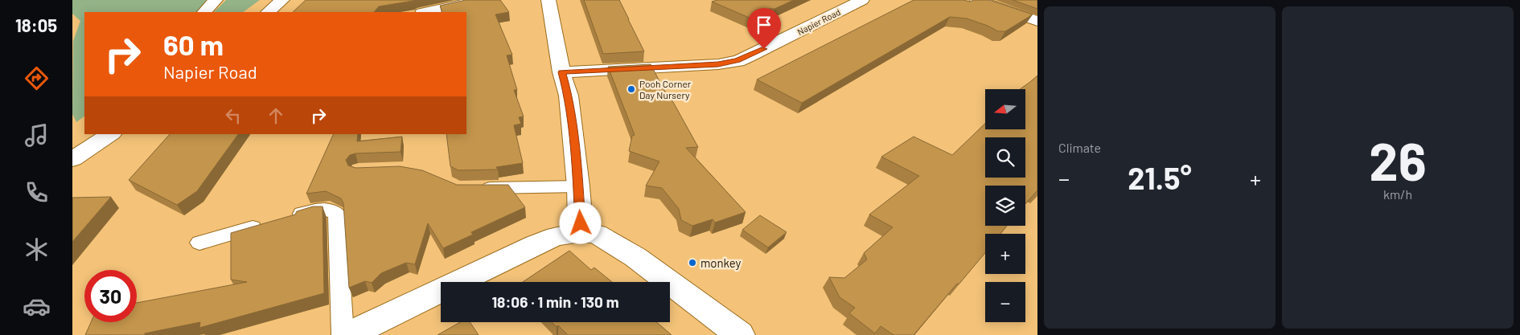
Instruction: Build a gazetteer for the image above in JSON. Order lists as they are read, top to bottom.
{
  "streets": {
    "street": ["Napier Road"]
  },
  "places": ["Pooh Corner Day Nursery", "monkey"],
  "north": "left",
  "page": {
    "tabs": "18:05",
    "tile": [
      "Climate",
      ["26", "km/h"]
    ],
    "turn": ["60 m", "Napier Road"],
    "map_buttons": ["+", "−"],
    "heat": ["−", "21.5°", "+"],
    "limit": "30",
    "trip": "18:06 · 1 min · 130 m"
  }
}
